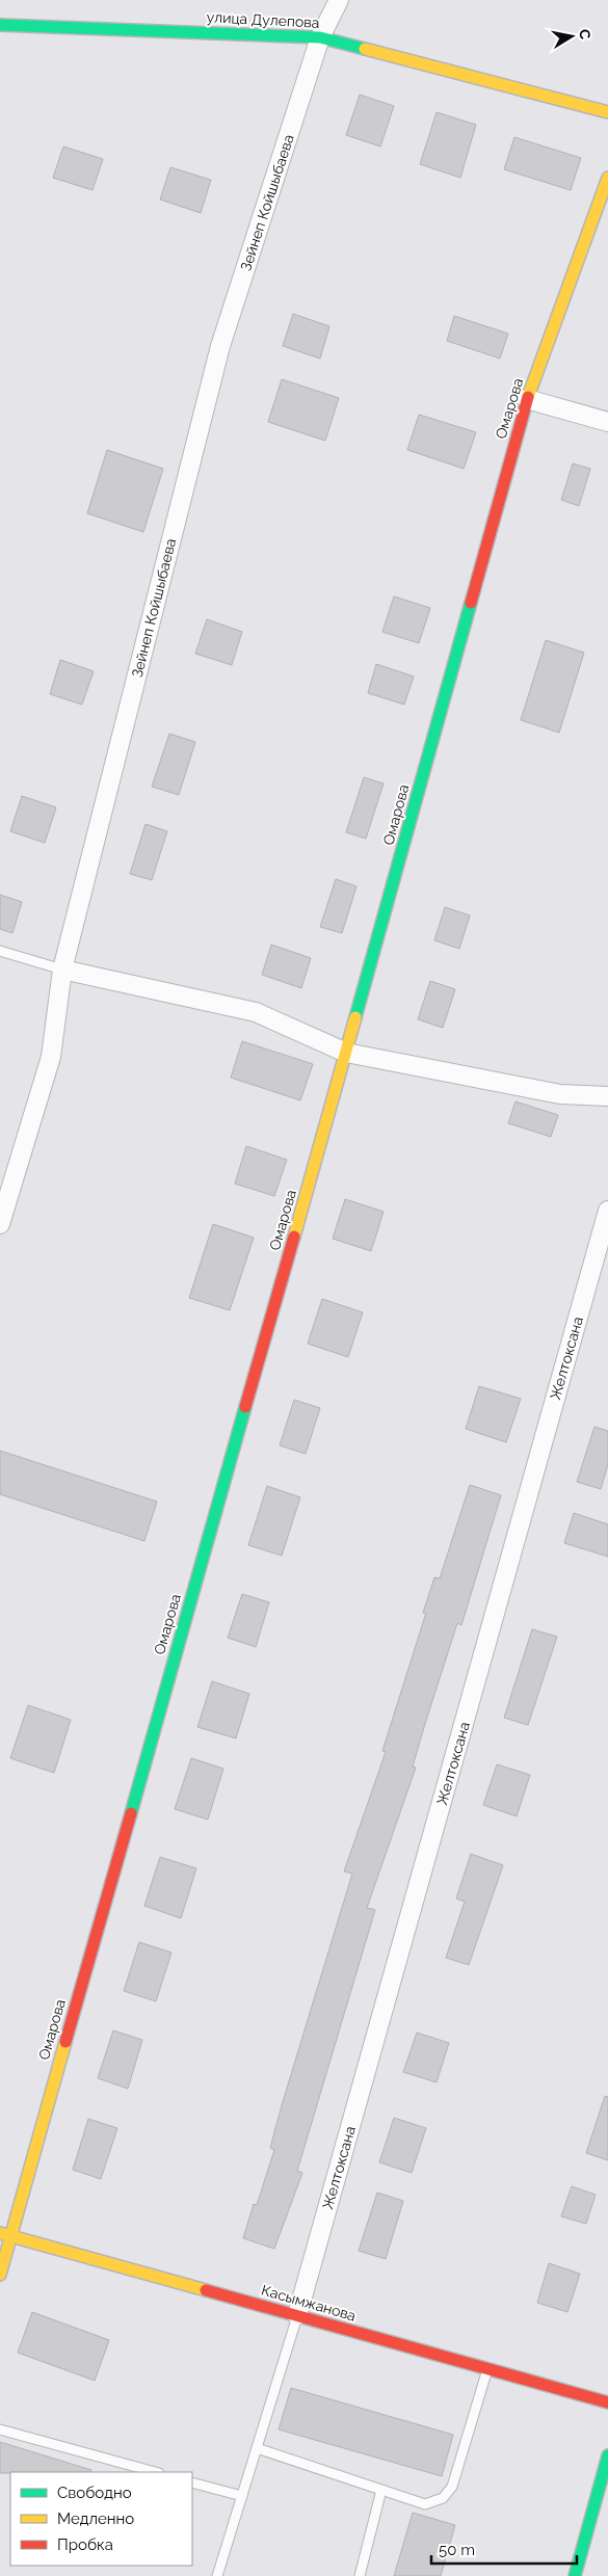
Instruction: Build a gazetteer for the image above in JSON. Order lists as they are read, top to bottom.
{
  "streets": {
    "street": [
      "улица Дулепова",
      "Зейнеп Койшыбаева",
      "Омарова",
      "Желтоксана",
      "Касымжанова"
    ]
  },
  "crossings": [
    ["улица Дулепова", "Зейнеп Койшыбаева"],
    ["Омарова", "Касымжанова"],
    ["Желтоксана", "Касымжанова"]
  ],
  "legend": ["Свободно", "Медленно", "Пробка"],
  "scale_bar": "50 m",
  "north": "right"
}
